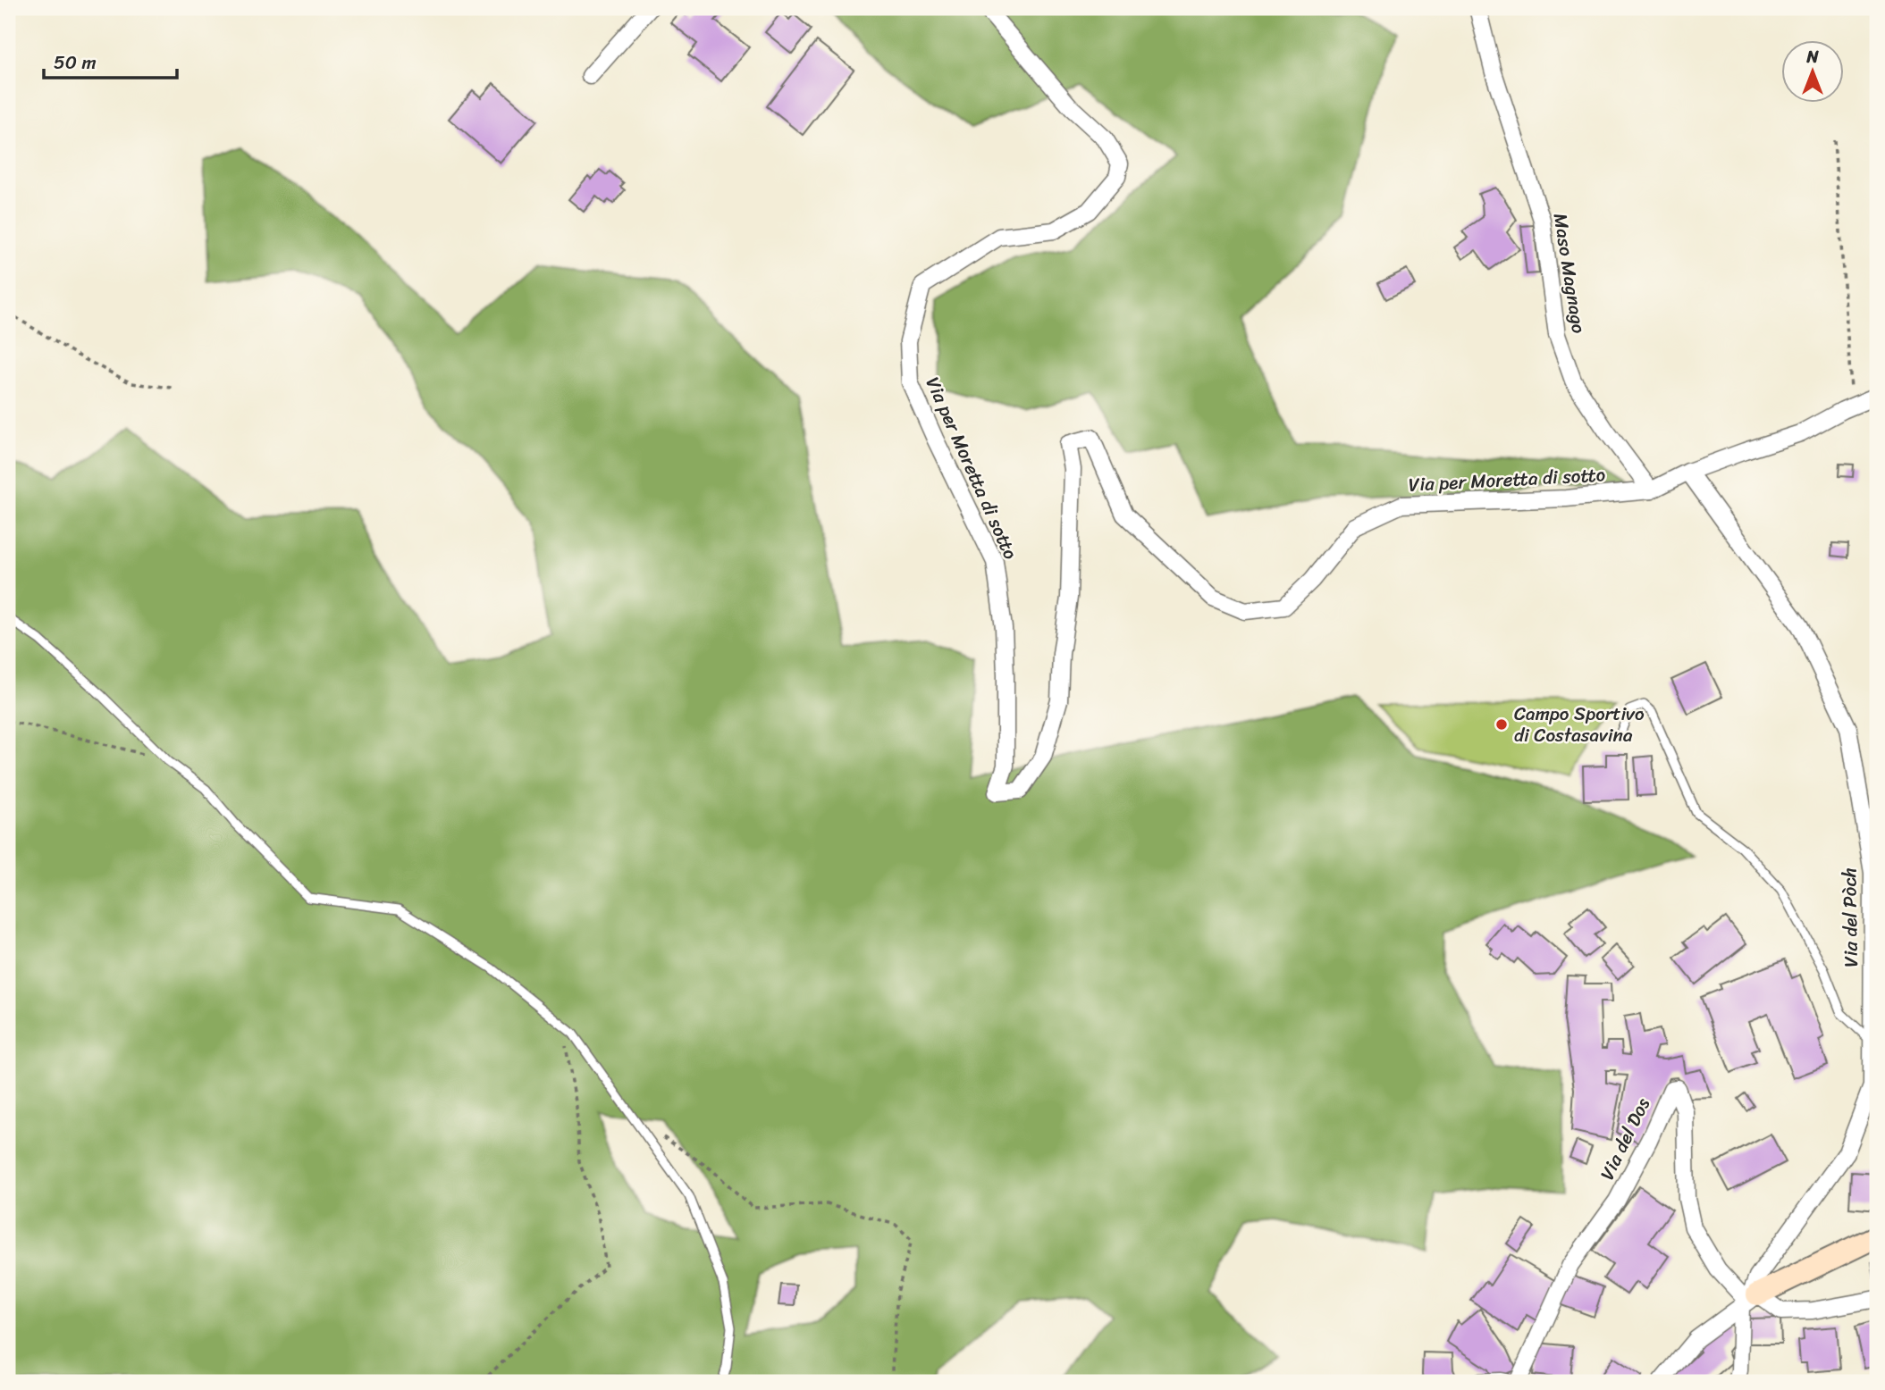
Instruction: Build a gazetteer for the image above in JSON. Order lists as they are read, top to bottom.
{
  "streets": {
    "street": [
      "Maso Magnago",
      "Via per Moretta di sotto",
      "Via del Pòch",
      "Via del Dos"
    ]
  },
  "crossings": [
    ["Maso Magnago", "Via per Moretta di sotto"],
    ["Via per Moretta di sotto", "Via del Pòch"],
    ["Via del Pòch", "Via del Dos"]
  ],
  "places": ["Campo Sportivo di Costasavina"],
  "scale_bar": "50 m",
  "north": "top"
}
